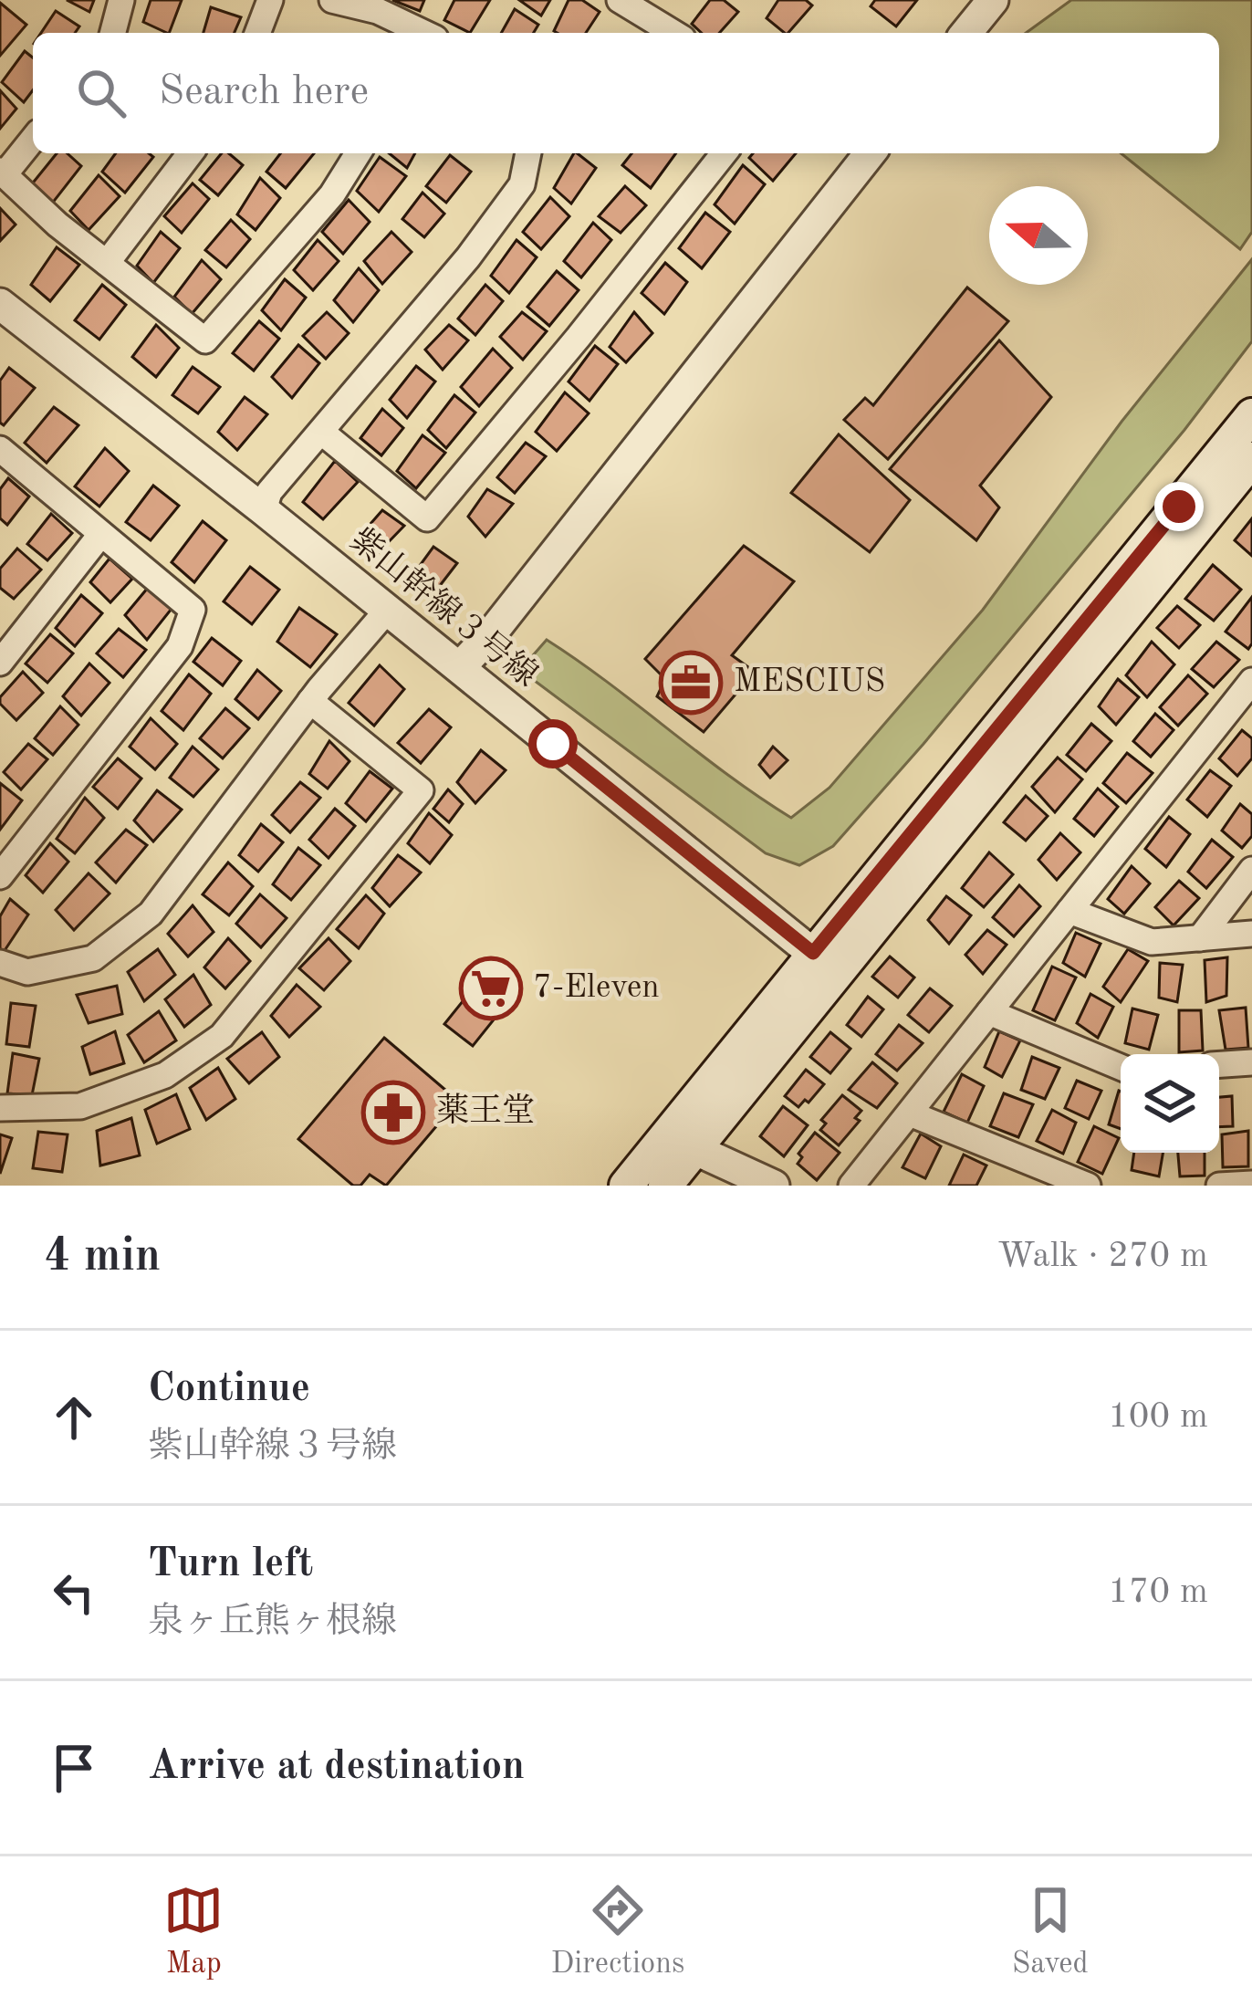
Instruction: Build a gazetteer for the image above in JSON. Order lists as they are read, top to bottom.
{
  "streets": {
    "street": ["紫山幹線３号線"]
  },
  "places": {
    "office": ["MESCIUS"],
    "supermarket": ["7-Eleven"],
    "pharmacy": ["薬王堂"]
  },
  "north": "left",
  "page": {
    "search": "Search here",
    "heading": ["4 min", "Walk · 270 m"],
    "list": [
      ["Continue", "紫山幹線３号線", "100 m"],
      ["Turn left", "泉ヶ丘熊ヶ根線", "170 m"],
      "Arrive at destination"
    ],
    "nav": ["Map", "Directions", "Saved"]
  }
}
